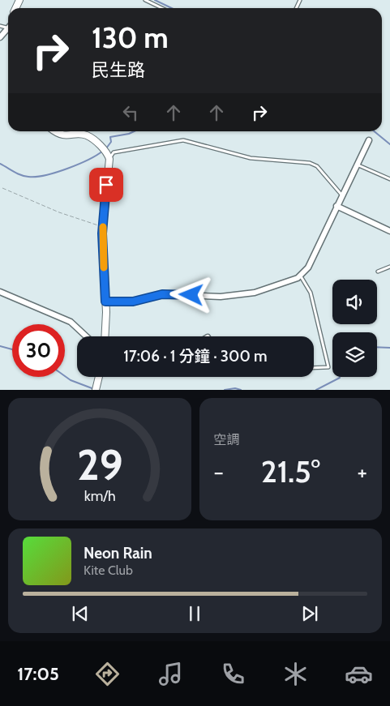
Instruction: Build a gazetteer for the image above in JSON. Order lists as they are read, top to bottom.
{
  "page": {
    "turn": ["130 m", "民生路"],
    "limit": "30",
    "trip": "17:06 · 1 分鐘 · 300 m",
    "tile": "空調",
    "heat": ["−", "21.5°", "+"],
    "song": ["Neon Rain", "Kite Club"],
    "tabs": "17:05",
    "gauge": ["29", "km/h"]
  }
}
